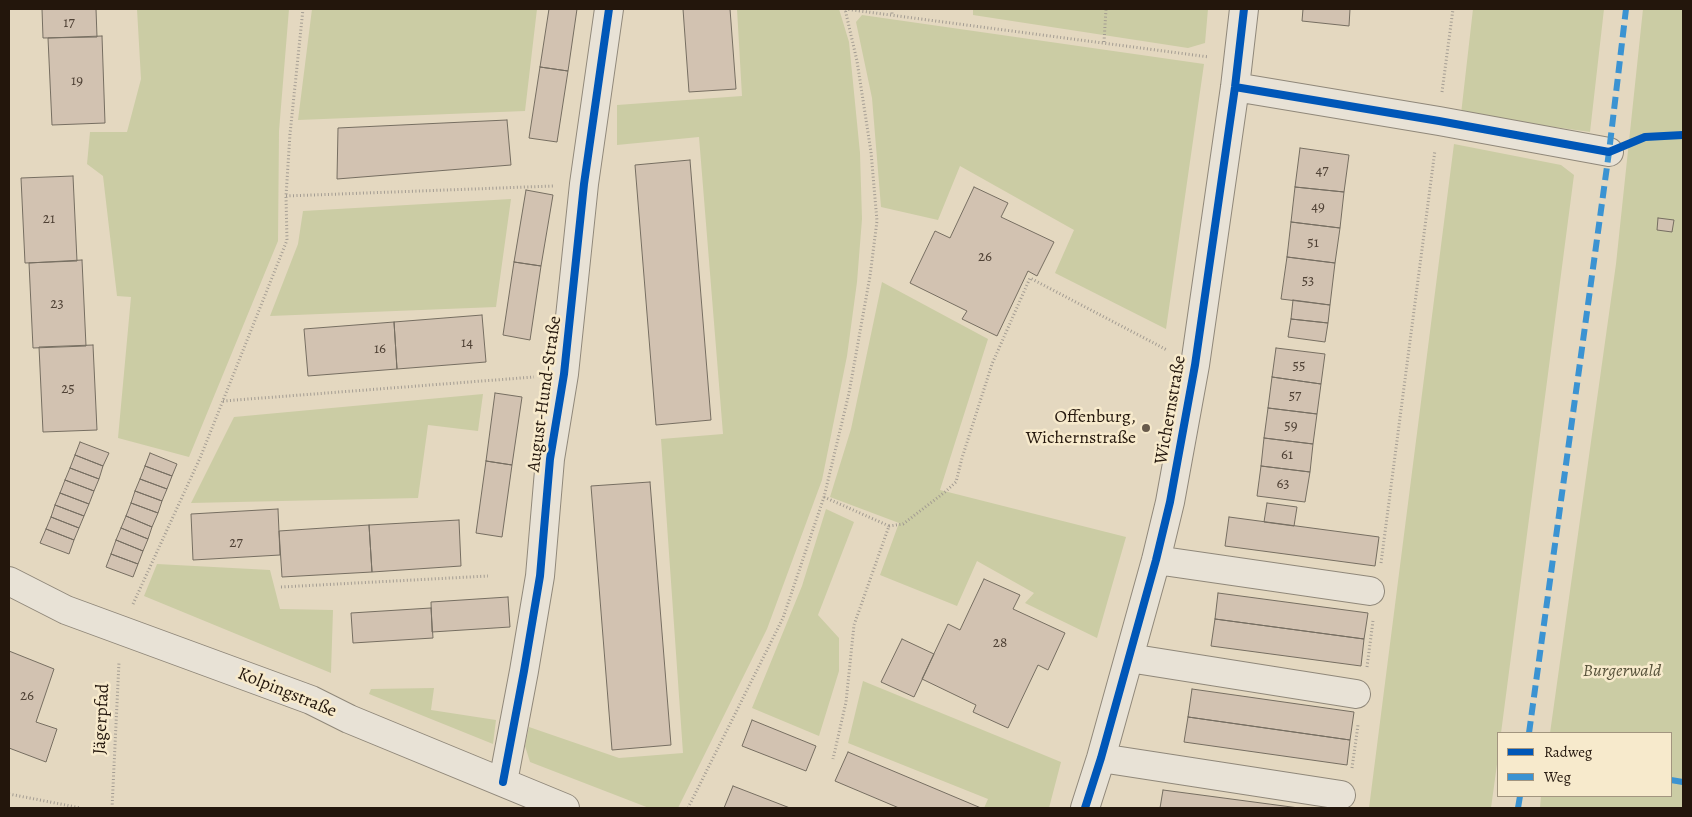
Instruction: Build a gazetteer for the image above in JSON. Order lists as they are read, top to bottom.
{
  "streets": {
    "street": ["August-Hund-Straße", "Wichernstraße", "Kolpingstraße"],
    "path": ["Jägerpfad"]
  },
  "crossings": [
    ["August-Hund-Straße", "Kolpingstraße"],
    ["Kolpingstraße", "Jägerpfad"]
  ],
  "parks": ["Burgerwald"],
  "places": ["Offenburg, Wichernstraße"],
  "house_numbers": [
    "17",
    "19",
    "47",
    "49",
    "21",
    "51",
    "26",
    "53",
    "23",
    "14",
    "16",
    "55",
    "25",
    "57",
    "59",
    "61",
    "63",
    "27",
    "28",
    "26"
  ],
  "legend": ["Radweg", "Weg"]
}
